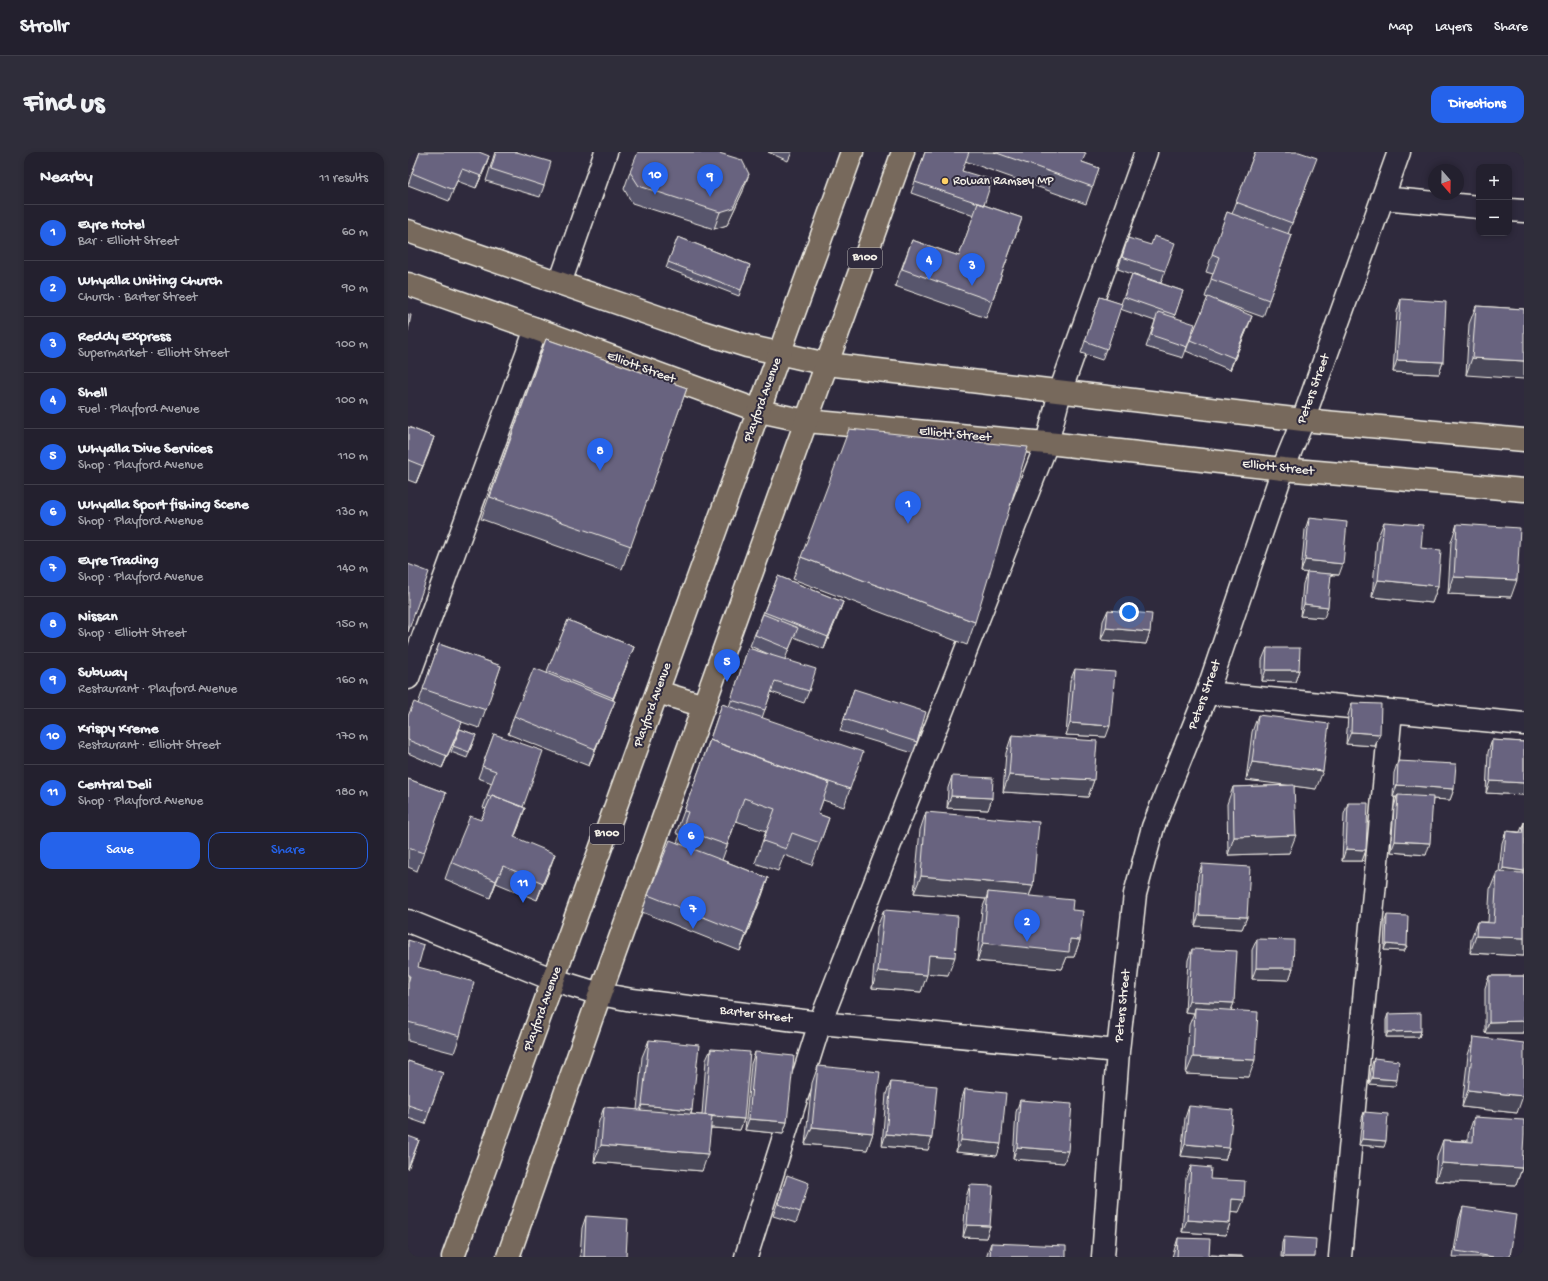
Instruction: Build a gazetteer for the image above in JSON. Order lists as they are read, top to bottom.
{
  "streets": {
    "main road": ["B100", "Elliott Street", "Playford Avenue"],
    "street": ["Peters Street", "Barter Street"]
  },
  "crossings": [
    ["B100", "Elliott Street"],
    ["B100", "Barter Street"],
    ["Elliott Street", "Peters Street"],
    ["Elliott Street", "Playford Avenue"],
    ["Peters Street", "Barter Street"],
    ["Playford Avenue", "Barter Street"]
  ],
  "places": ["Rowan Ramsey MP"],
  "north": "bottom",
  "page": {
    "header": "Strollr",
    "nav": ["Map", "Layers", "Share"],
    "buttons": [
      "Directions",
      ["Save", "Share"]
    ],
    "title": "Find us",
    "heading": ["Nearby", "11 results"],
    "pins": [
      "10",
      "9",
      "4",
      "3",
      "8",
      "1",
      "5",
      "6",
      "11",
      "7",
      "2"
    ],
    "map_buttons": ["+", "−"],
    "list": [
      {
        "mark": "1",
        "name": "Eyre Hotel",
        "note": "Bar · Elliott Street",
        "value": "60 m"
      },
      {
        "mark": "2",
        "name": "Whyalla Uniting Church",
        "note": "Church · Barter Street",
        "value": "90 m"
      },
      {
        "mark": "3",
        "name": "Reddy Express",
        "note": "Supermarket · Elliott Street",
        "value": "100 m"
      },
      {
        "mark": "4",
        "name": "Shell",
        "note": "Fuel · Playford Avenue",
        "value": "100 m"
      },
      {
        "mark": "5",
        "name": "Whyalla Dive Services",
        "note": "Shop · Playford Avenue",
        "value": "110 m"
      },
      {
        "mark": "6",
        "name": "Whyalla Sport fishing Scene",
        "note": "Shop · Playford Avenue",
        "value": "130 m"
      },
      {
        "mark": "7",
        "name": "Eyre Trading",
        "note": "Shop · Playford Avenue",
        "value": "140 m"
      },
      {
        "mark": "8",
        "name": "Nissan",
        "note": "Shop · Elliott Street",
        "value": "150 m"
      },
      {
        "mark": "9",
        "name": "Subway",
        "note": "Restaurant · Playford Avenue",
        "value": "160 m"
      },
      {
        "mark": "10",
        "name": "Krispy Kreme",
        "note": "Restaurant · Elliott Street",
        "value": "170 m"
      },
      {
        "mark": "11",
        "name": "Central Deli",
        "note": "Shop · Playford Avenue",
        "value": "180 m"
      }
    ]
  }
}
